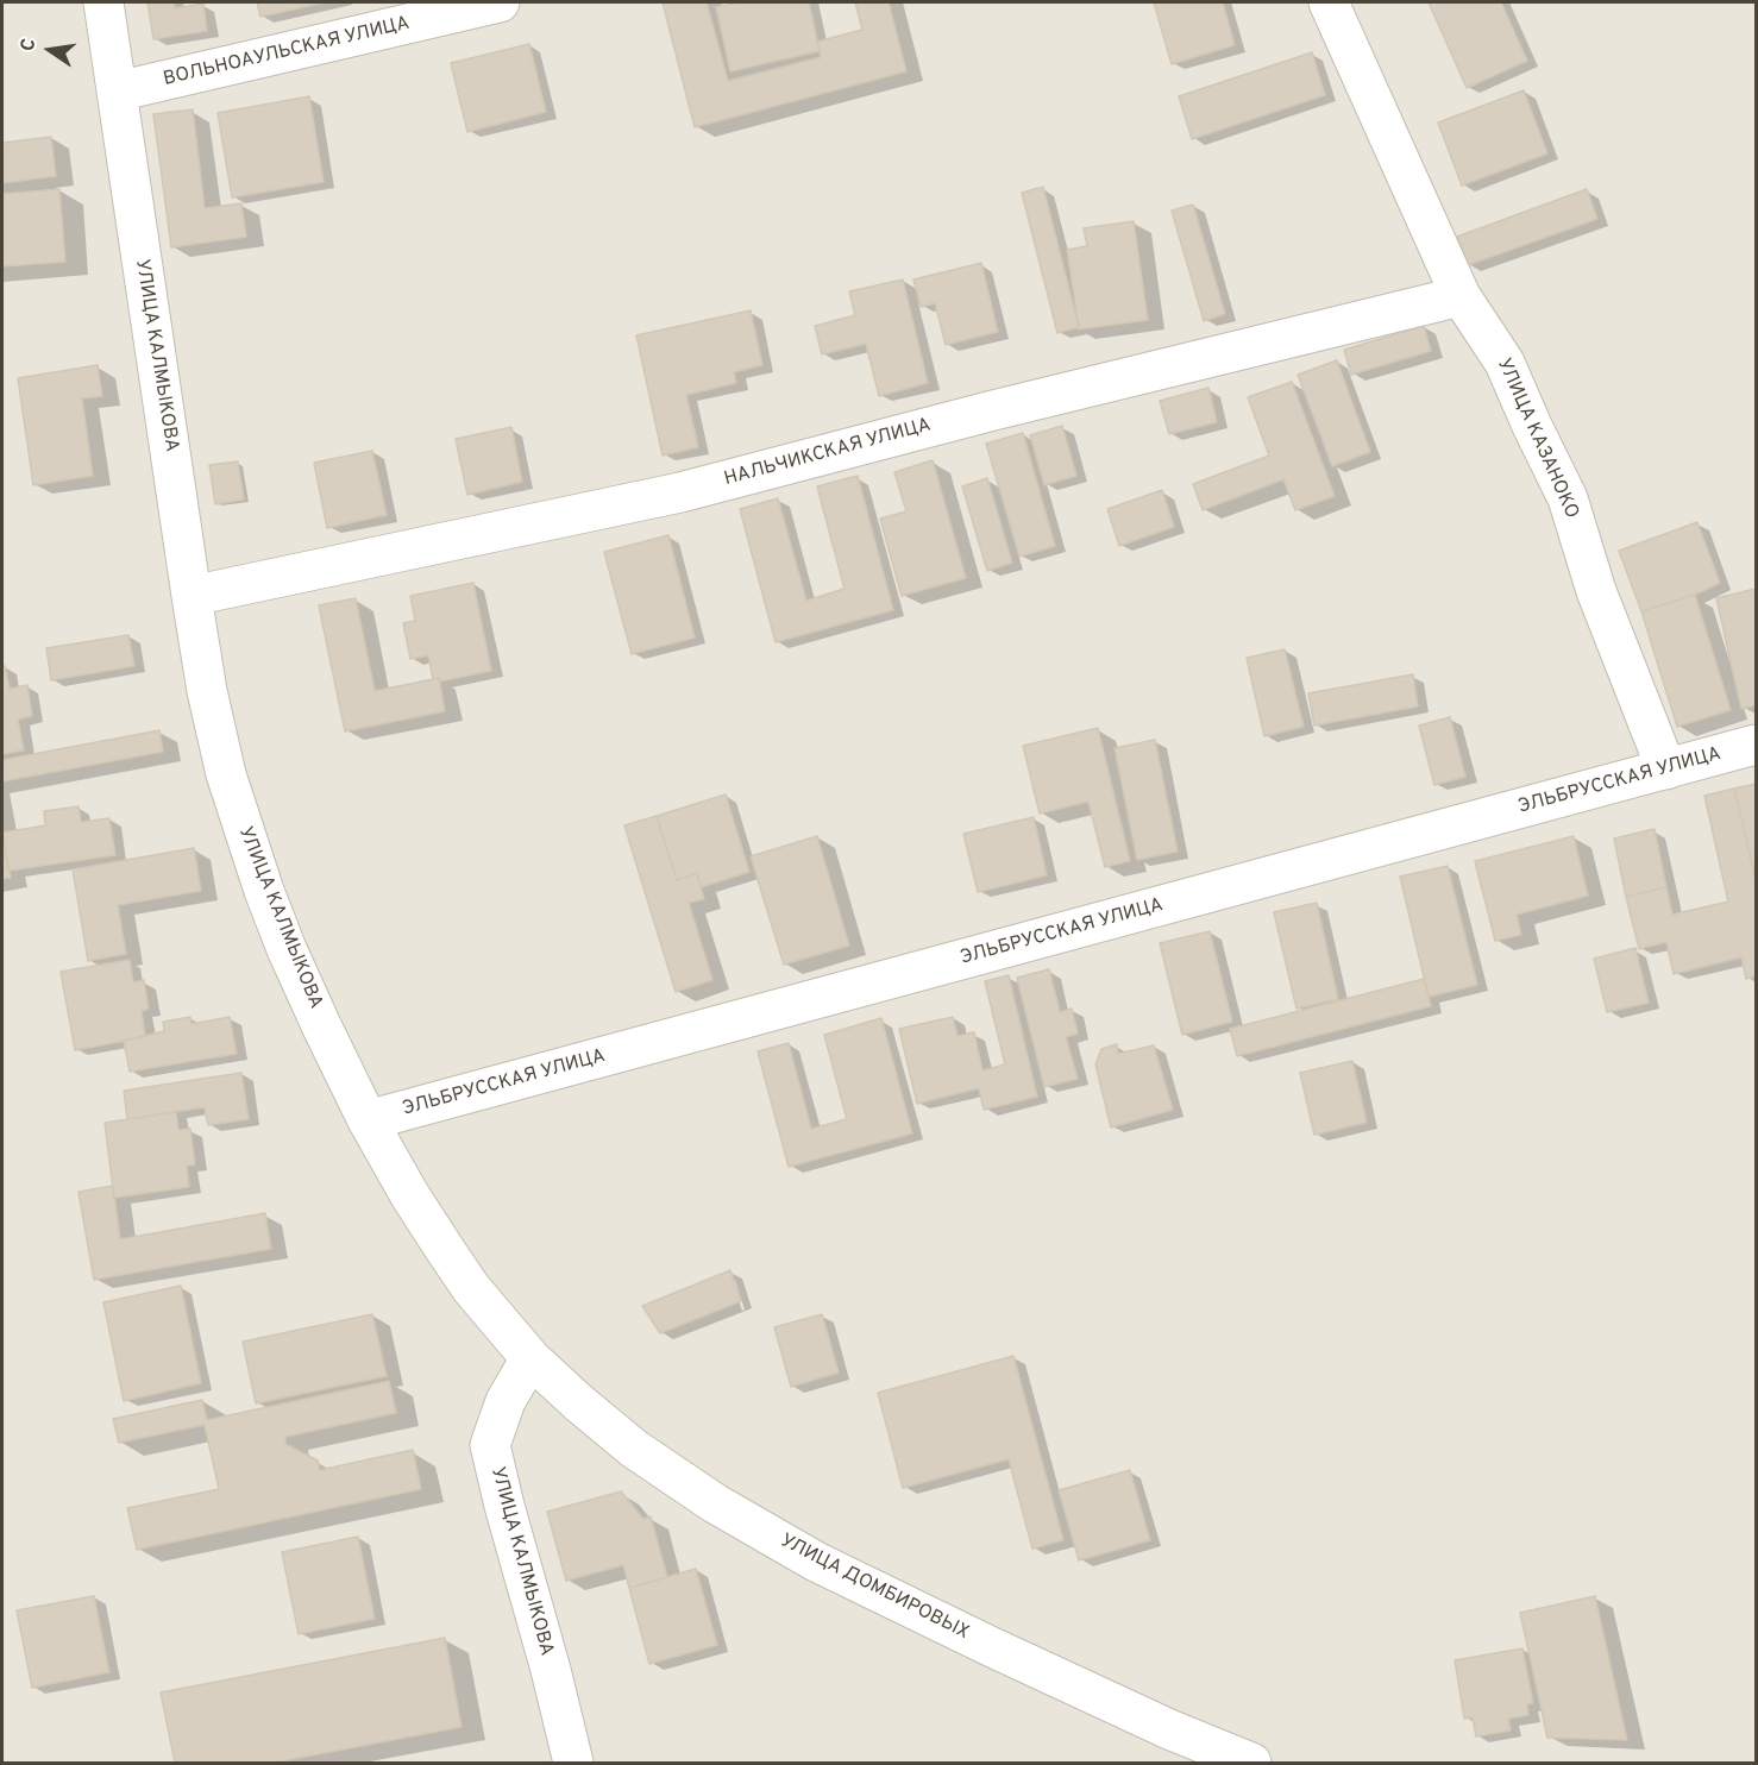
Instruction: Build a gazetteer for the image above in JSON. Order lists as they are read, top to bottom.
{
  "streets": {
    "street": [
      "ВОЛЬНОАУЛЬСКАЯ УЛИЦА",
      "УЛИЦА КАЛМЫКОВА",
      "УЛИЦА КАЗАНОКО",
      "НАЛЬЧИКСКАЯ УЛИЦА",
      "ЭЛЬБРУССКАЯ УЛИЦА",
      "УЛИЦА ДОМБИРОВЫХ"
    ]
  },
  "crossings": [
    ["ВОЛЬНОАУЛЬСКАЯ УЛИЦА", "УЛИЦА КАЛМЫКОВА"],
    ["УЛИЦА КАЛМЫКОВА", "НАЛЬЧИКСКАЯ УЛИЦА"],
    ["УЛИЦА КАЛМЫКОВА", "ЭЛЬБРУССКАЯ УЛИЦА"],
    ["УЛИЦА КАЛМЫКОВА", "УЛИЦА ДОМБИРОВЫХ"],
    ["УЛИЦА КАЗАНОКО", "НАЛЬЧИКСКАЯ УЛИЦА"],
    ["УЛИЦА КАЗАНОКО", "ЭЛЬБРУССКАЯ УЛИЦА"]
  ],
  "north": "left"
}
